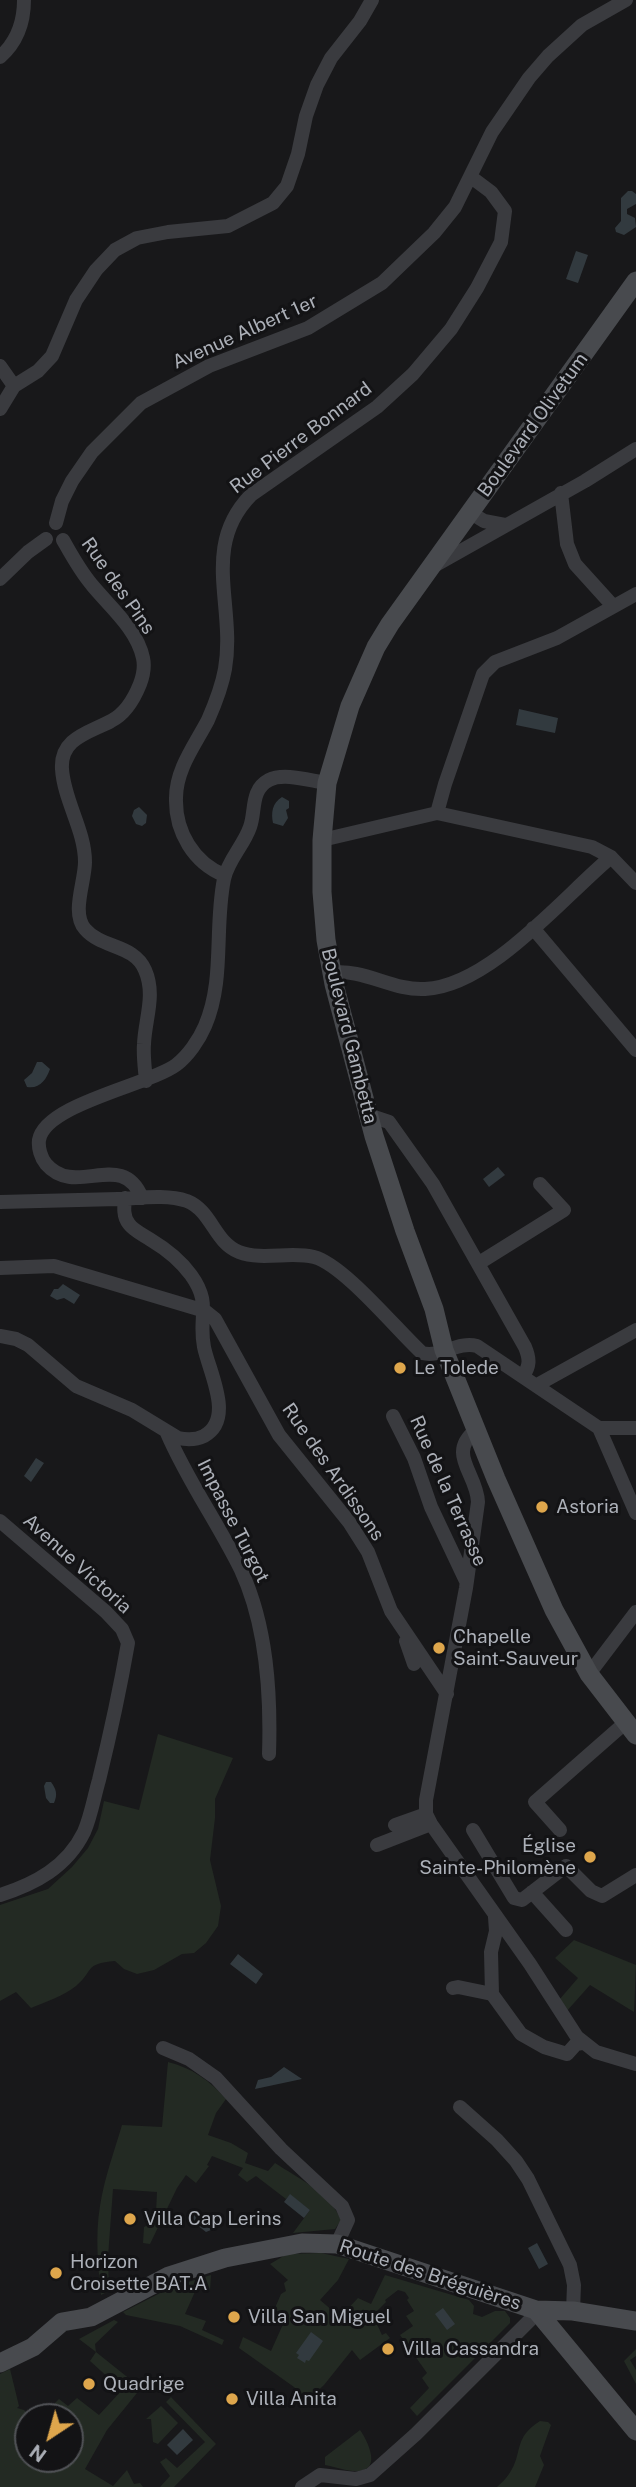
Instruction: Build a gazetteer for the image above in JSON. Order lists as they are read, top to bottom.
{
  "streets": {
    "main road": ["Boulevard Olivetum", "Boulevard Gambetta", "Route des Bréguières"],
    "street": [
      "Avenue Albert 1er",
      "Rue Pierre Bonnard",
      "Rue des Pins",
      "Rue des Ardissons",
      "Rue de la Terrasse",
      "Impasse Turgot",
      "Avenue Victoria"
    ]
  },
  "crossings": [
    ["Avenue Albert 1er", "Rue Pierre Bonnard"],
    ["Avenue Albert 1er", "Rue des Pins"],
    ["Boulevard Olivetum", "Boulevard Gambetta"]
  ],
  "places": [
    "Le Tolede",
    "Astoria",
    "Chapelle Saint-Sauveur",
    "Église Sainte-Philomène",
    "Villa Cap Lerins",
    "Horizon Croisette BAT.A",
    "Villa San Miguel",
    "Villa Cassandra",
    "Quadrige",
    "Villa Anita"
  ],
  "north": "bottom left"
}
